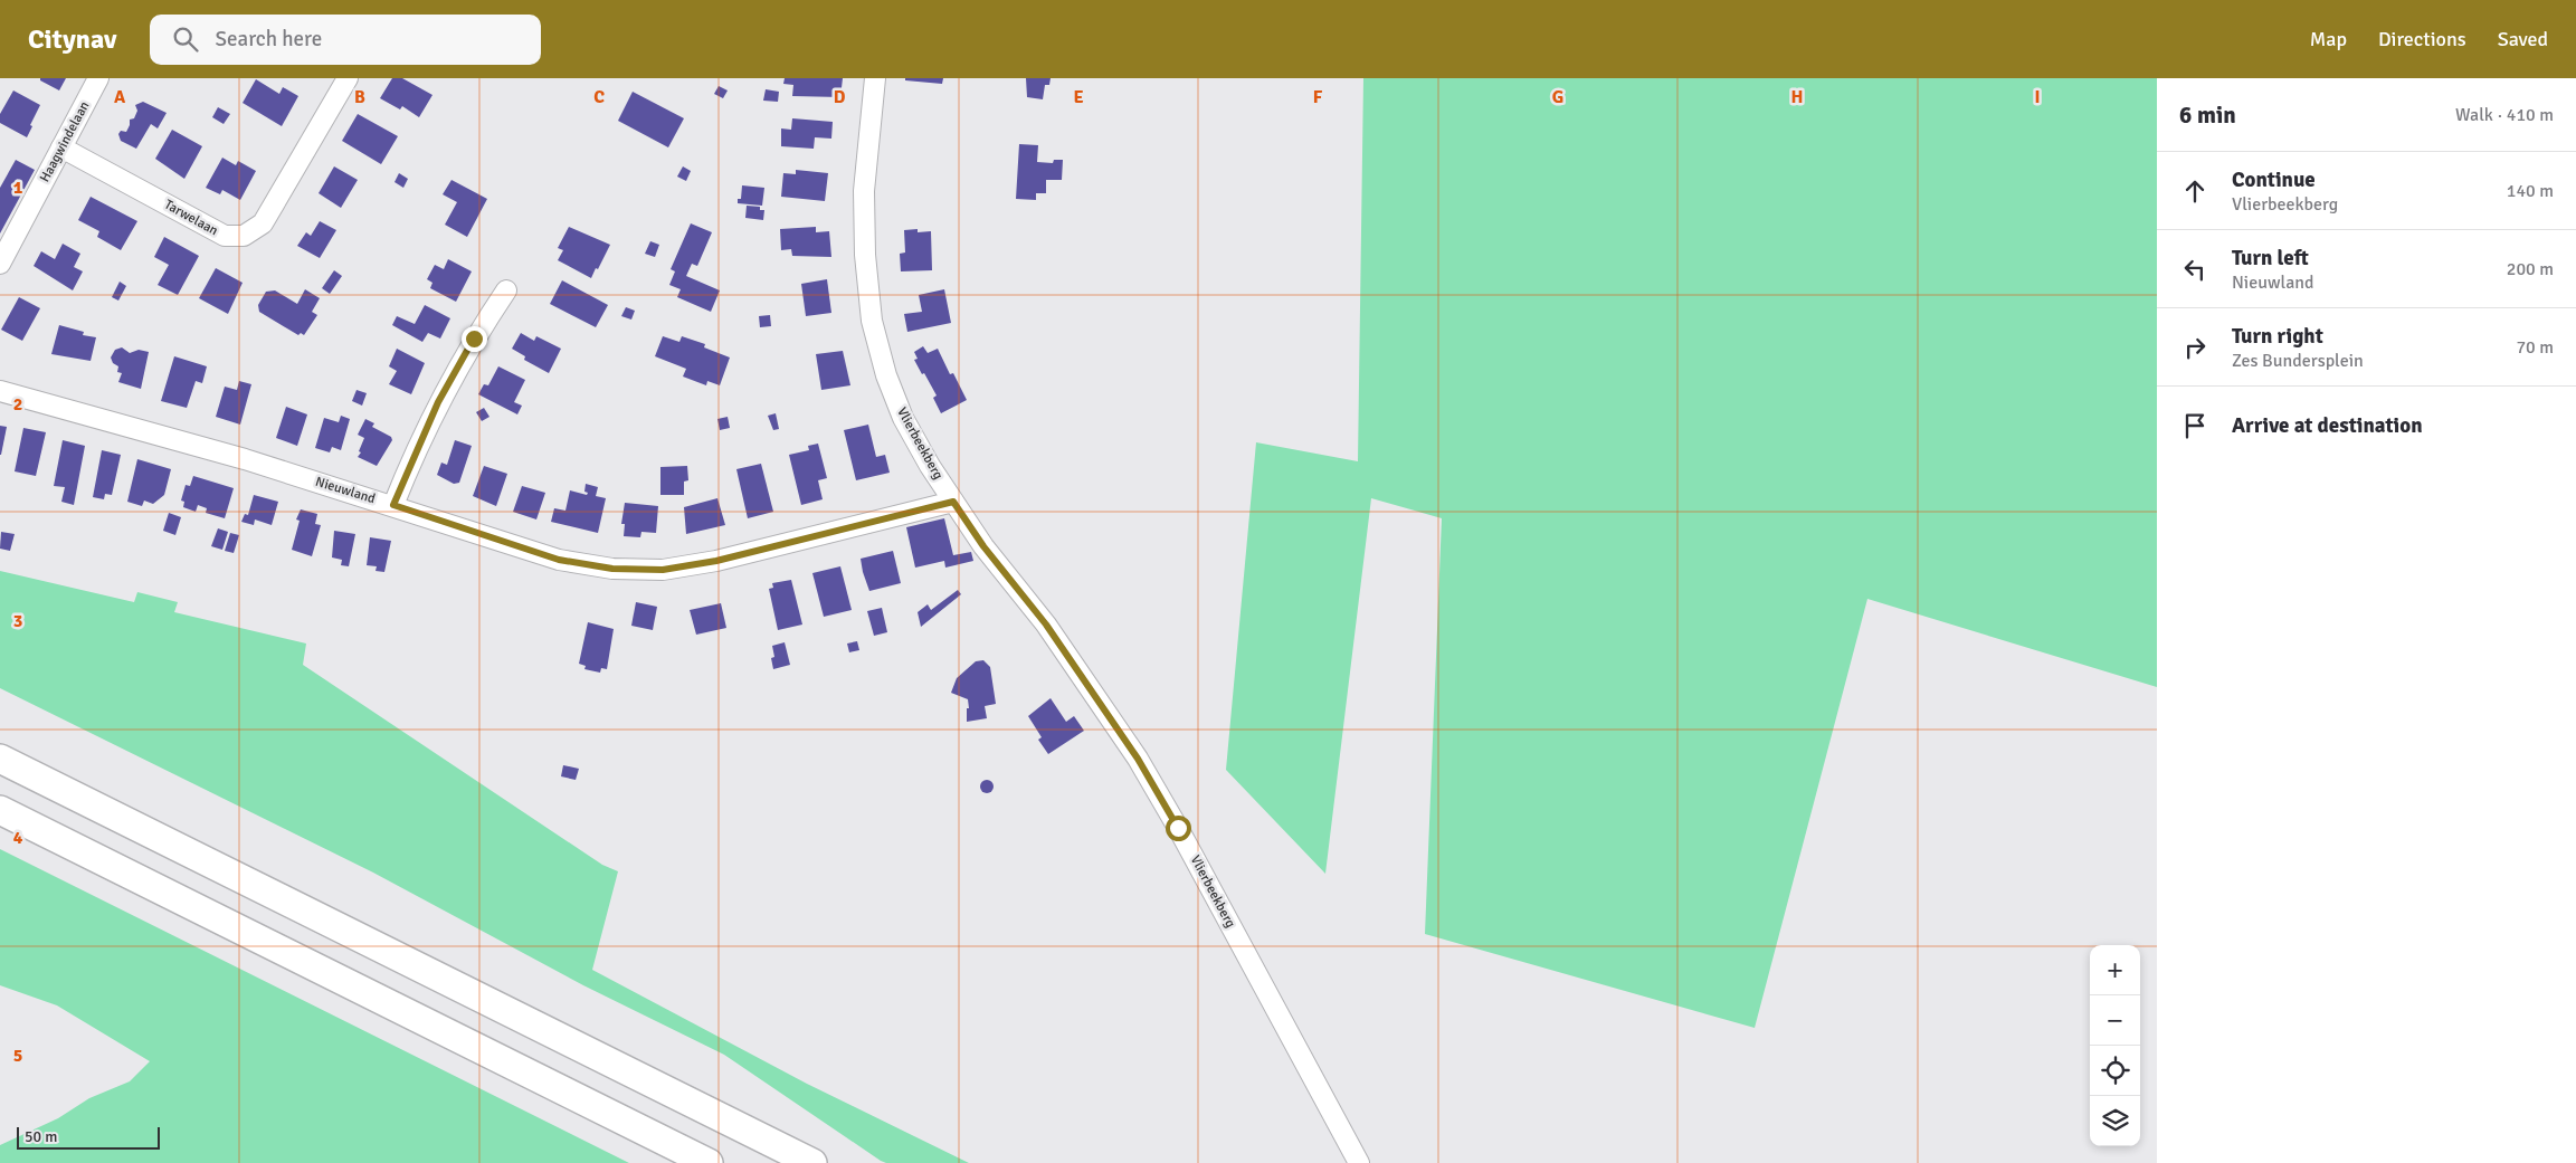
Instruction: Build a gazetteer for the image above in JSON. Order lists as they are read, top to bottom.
{
  "streets": {
    "street": [
      "Haagwindelaan",
      "Tarwelaan",
      "Vlierbeekberg",
      "Nieuwland"
    ]
  },
  "crossings": [
    ["Haagwindelaan", "Tarwelaan"],
    ["Vlierbeekberg", "Nieuwland"]
  ],
  "scale_bar": "50 m",
  "page": {
    "header": "Citynav",
    "search": "Search here",
    "nav": ["Map", "Directions", "Saved"],
    "heading": ["6 min", "Walk · 410 m"],
    "list": [
      ["Continue", "Vlierbeekberg", "140 m"],
      ["Turn left", "Nieuwland", "200 m"],
      ["Turn right", "Zes Bundersplein", "70 m"],
      "Arrive at destination"
    ],
    "map_buttons": ["+", "−"],
    "scale": "50 m"
  },
  "grid": {
    "columns": [
      "A",
      "B",
      "C",
      "D",
      "E",
      "F",
      "G",
      "H",
      "I"
    ],
    "rows": [
      "1",
      "2",
      "3",
      "4",
      "5"
    ]
  }
}
